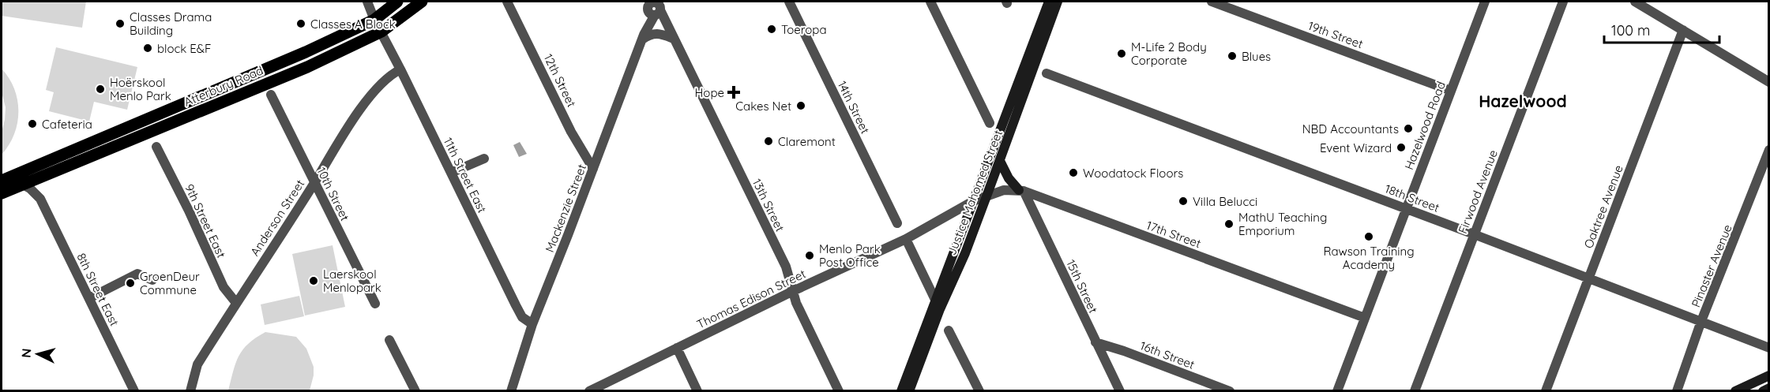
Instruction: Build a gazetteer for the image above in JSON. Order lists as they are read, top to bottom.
{
  "streets": {
    "main road": ["Atterbury Road", "Justice Mahomed Street"],
    "street": [
      "19th Street",
      "12th Street",
      "14th Street",
      "Hazelwood Road",
      "11th Street East",
      "Firwood Avenue",
      "10th Street",
      "18th Street",
      "13th Street",
      "Oaktree Avenue",
      "Mackenzie Street",
      "Anderson Street",
      "9th Street East",
      "17th Street",
      "Pinaster Avenue",
      "15th Street",
      "8th Street East",
      "Thomas Edison Street",
      "16th Street"
    ]
  },
  "crossings": [
    ["19th Street", "Hazelwood Road"],
    ["12th Street", "Mackenzie Street"],
    ["Atterbury Road", "11th Street East"],
    ["Hazelwood Road", "18th Street"],
    ["Hazelwood Road", "17th Street"],
    ["11th Street East", "Mackenzie Street"],
    ["11th Street East", "Anderson Street"],
    ["Firwood Avenue", "18th Street"],
    ["Justice Mahomed Street", "17th Street"],
    ["Justice Mahomed Street", "Thomas Edison Street"],
    ["10th Street", "Anderson Street"],
    ["18th Street", "Oaktree Avenue"],
    ["18th Street", "Pinaster Avenue"],
    ["13th Street", "Mackenzie Street"],
    ["13th Street", "Thomas Edison Street"],
    ["Anderson Street", "9th Street East"],
    ["17th Street", "15th Street"],
    ["17th Street", "Thomas Edison Street"],
    ["15th Street", "16th Street"]
  ],
  "districts": ["Hazelwood"],
  "places": {
    "other": [
      "Classes Drama Building",
      "Classes A Block",
      "Toeropa",
      "block E&F",
      "M-Life 2 Body Corporate",
      "Blues",
      "Hoërskool Menlo Park",
      "Cakes Net",
      "Cafeteria",
      "NBD Accountants",
      "Claremont",
      "Event Wizard",
      "Woodatock Floors",
      "Villa Belucci",
      "MathU Teaching Emporium",
      "Rawson Training Academy",
      "Menlo Park Post Office",
      "Laerskool Menlopark",
      "GroenDeur Commune"
    ],
    "health": ["Hope"]
  },
  "scale_bar": "100 m",
  "north": "left"
}
